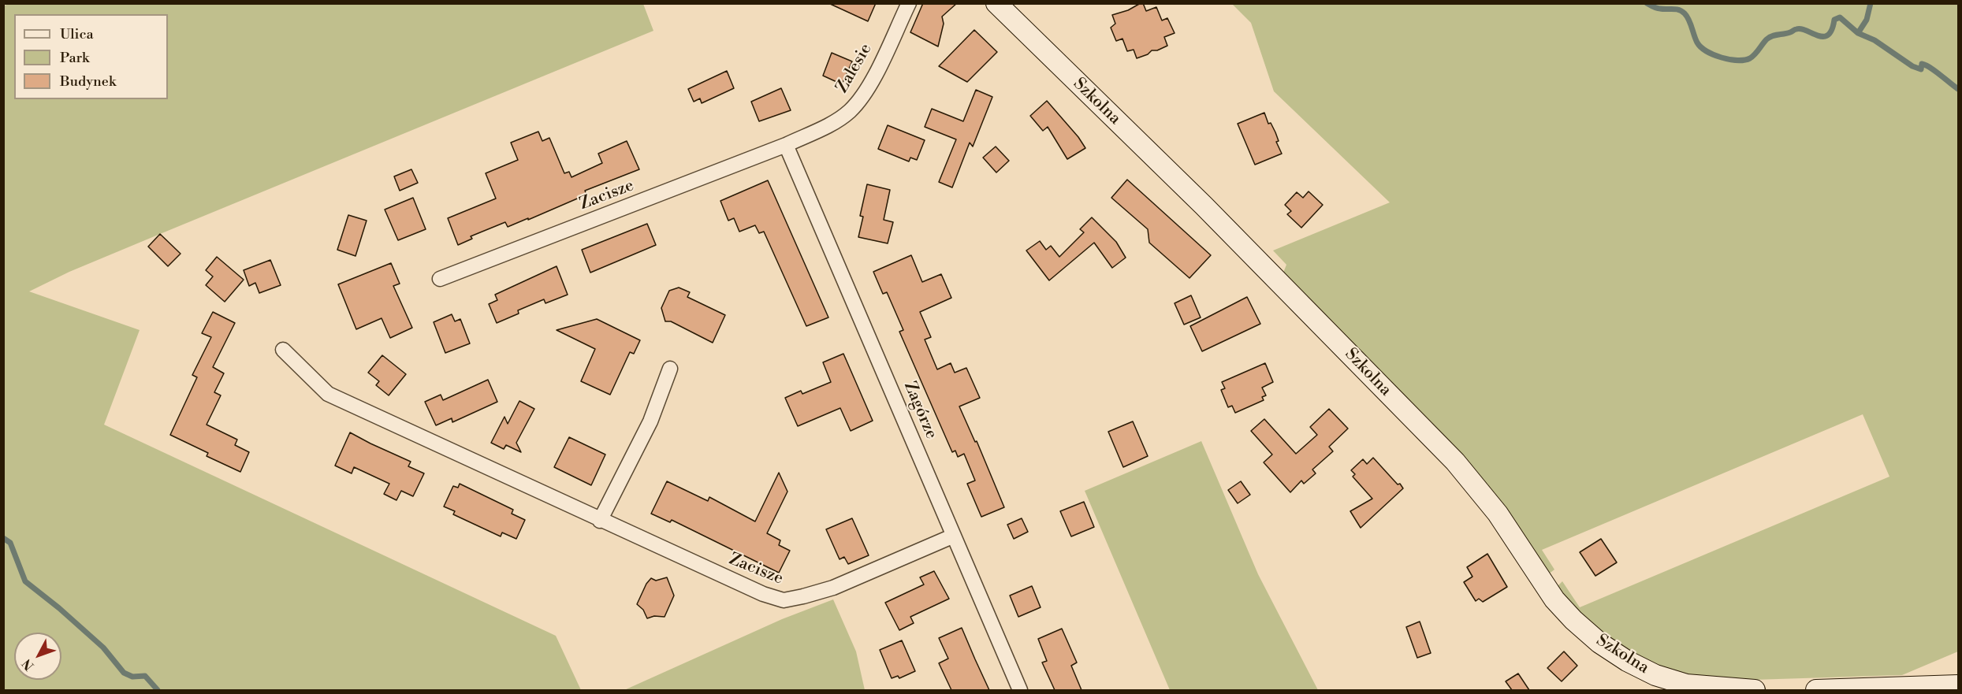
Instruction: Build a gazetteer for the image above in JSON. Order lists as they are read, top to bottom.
{
  "streets": {
    "street": [
      "Zalesie",
      "Szkolna",
      "Zacisze",
      "Zagórze"
    ]
  },
  "crossings": [
    ["Zalesie", "Zacisze"],
    ["Zalesie", "Zagórze"],
    ["Zacisze", "Zagórze"]
  ],
  "legend": ["Ulica", "Park", "Budynek"],
  "north": "bottom left"
}
